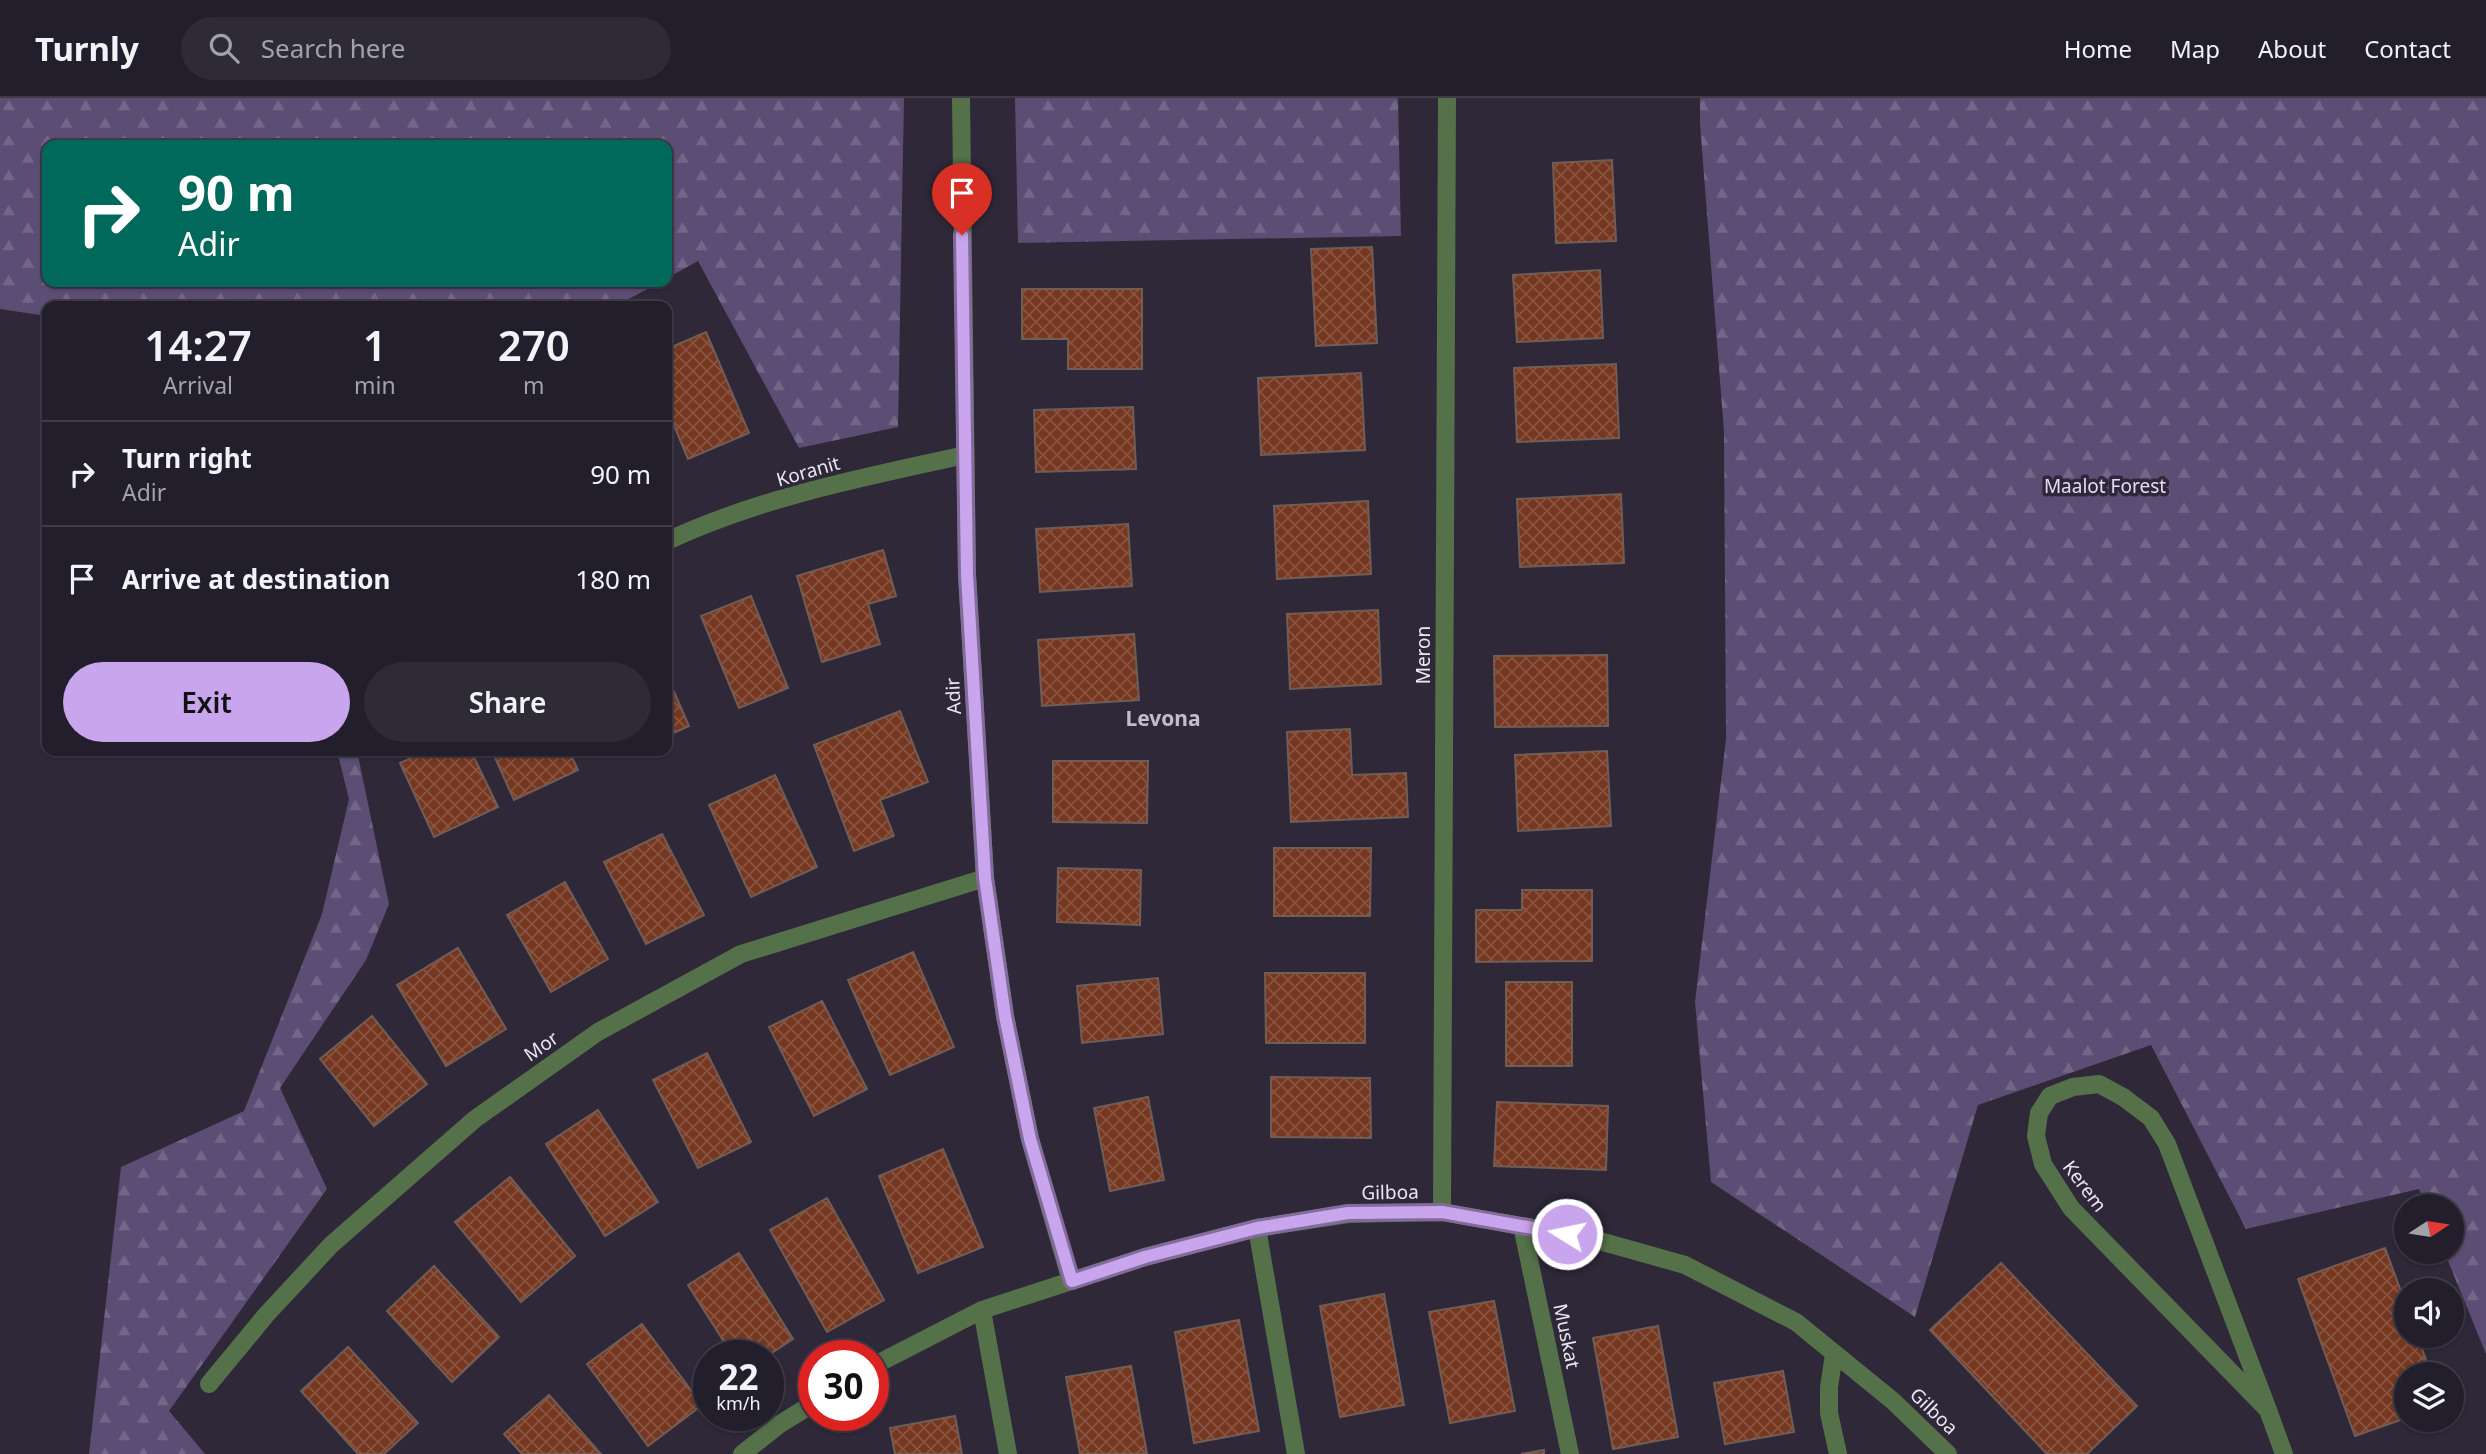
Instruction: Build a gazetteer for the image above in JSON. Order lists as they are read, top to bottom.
{
  "streets": {
    "street": [
      "Koranit",
      "Meron",
      "Adir",
      "Mor",
      "Kerem",
      "Gilboa",
      "Muskat"
    ]
  },
  "crossings": [
    ["Koranit", "Adir"],
    ["Meron", "Gilboa"],
    ["Adir", "Mor"],
    ["Adir", "Gilboa"],
    ["Gilboa", "Muskat"]
  ],
  "districts": ["Levona"],
  "parks": ["Maalot Forest"],
  "north": "right",
  "page": {
    "header": "Turnly",
    "search": "Search here",
    "nav": [
      "Home",
      "Map",
      "About",
      "Contact"
    ],
    "turn": ["90 m", "Adir"],
    "eta": [
      "14:27",
      "Arrival",
      "1",
      "min",
      "270",
      "m"
    ],
    "list": [
      {
        "name": "Turn right",
        "note": "Adir",
        "value": "90 m"
      },
      {
        "name": "Arrive at destination",
        "value": "180 m"
      }
    ],
    "buttons": ["Exit", "Share"],
    "speed": "22 km/h",
    "limit": "30"
  }
}
